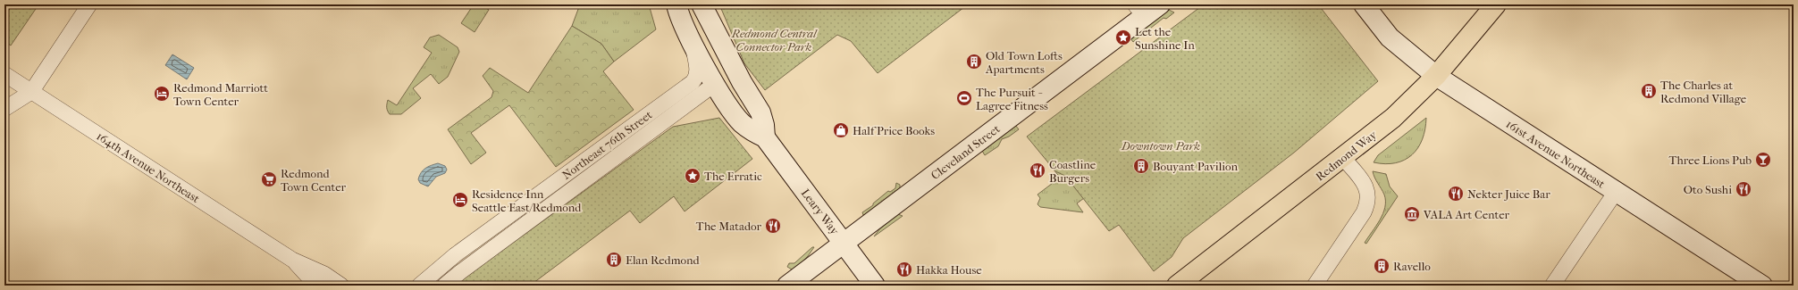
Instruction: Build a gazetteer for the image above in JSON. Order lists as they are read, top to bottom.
{
  "streets": {
    "main road": ["Redmond Way"],
    "street": [
      "Northeast 76th Street",
      "Cleveland Street",
      "161st Avenue Northeast",
      "164th Avenue Northeast",
      "Leary Way"
    ]
  },
  "crossings": [
    ["Northeast 76th Street", "Leary Way"],
    ["Cleveland Street", "Leary Way"],
    ["161st Avenue Northeast", "Redmond Way"]
  ],
  "parks": ["Redmond Central Connector Park", "Downtown Park"],
  "places": {
    "place": ["Let the Sunshine In", "The Erratic"],
    "building": [
      "Old Town Lofts Apartments",
      "The Charles at Redmond Village",
      "Bouyant Pavilion",
      "Elan Redmond",
      "Ravello"
    ],
    "hotel": ["Redmond Marriott Town Center", "Residence Inn Seattle East/Redmond"],
    "sports": ["The Pursuit - Lagree Fitness"],
    "shop": ["Half Price Books"],
    "bar": ["Three Lions Pub"],
    "restaurant": [
      "Coastline Burgers",
      "Oto Sushi",
      "Nekter Juice Bar",
      "The Matador",
      "Hakka House"
    ],
    "supermarket": ["Redmond Town Center"],
    "museum": ["VALA Art Center"]
  }
}
